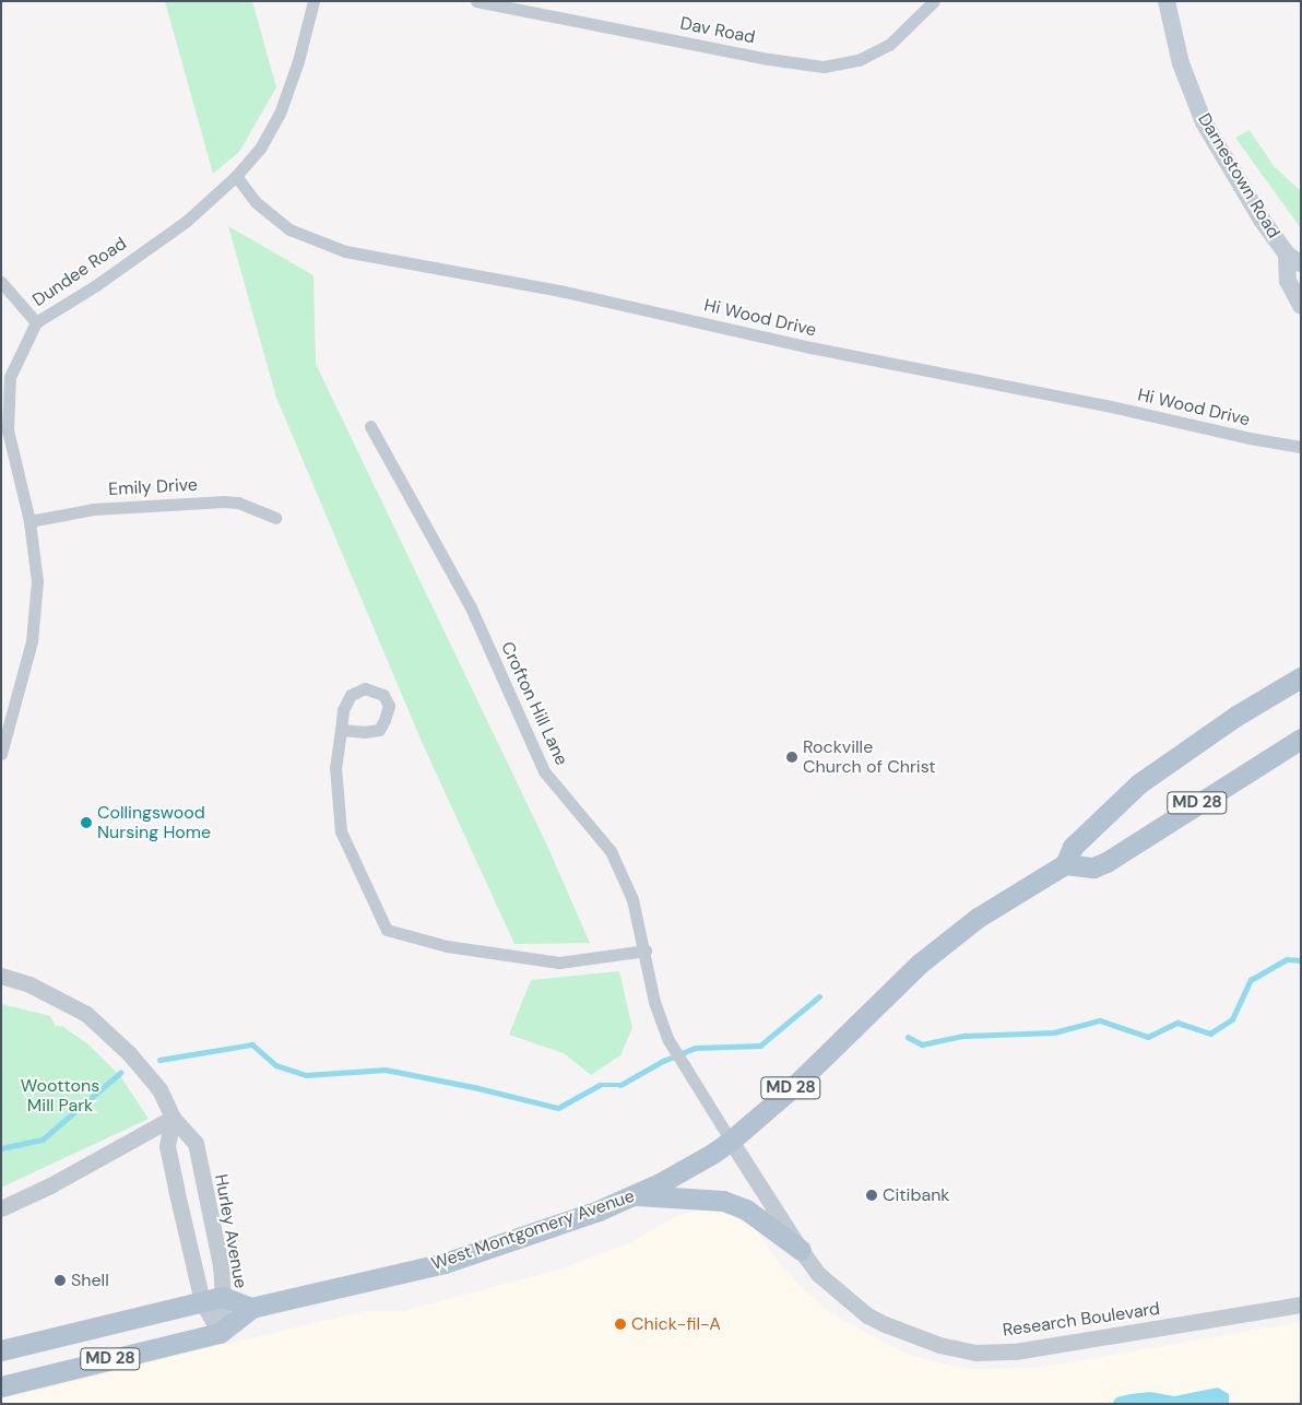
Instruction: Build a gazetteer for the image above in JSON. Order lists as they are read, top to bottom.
{
  "streets": {
    "main road": ["Darnestown Road", "MD 28", "West Montgomery Avenue"],
    "street": [
      "Dav Road",
      "Dundee Road",
      "Hi Wood Drive",
      "Emily Drive",
      "Crofton Hill Lane",
      "Hurley Avenue",
      "Research Boulevard"
    ]
  },
  "crossings": [
    ["Dundee Road", "Hi Wood Drive"],
    ["Dundee Road", "Emily Drive"],
    ["Crofton Hill Lane", "West Montgomery Avenue"],
    ["Crofton Hill Lane", "Research Boulevard"],
    ["MD 28", "West Montgomery Avenue"],
    ["MD 28", "Hurley Avenue"],
    ["West Montgomery Avenue", "Hurley Avenue"],
    ["West Montgomery Avenue", "Research Boulevard"]
  ],
  "parks": ["Woottons Mill Park"],
  "places": [
    "Rockville Church of Christ",
    "Collingswood Nursing Home",
    "Citibank",
    "Shell",
    "Chick-fil-A"
  ]
}
